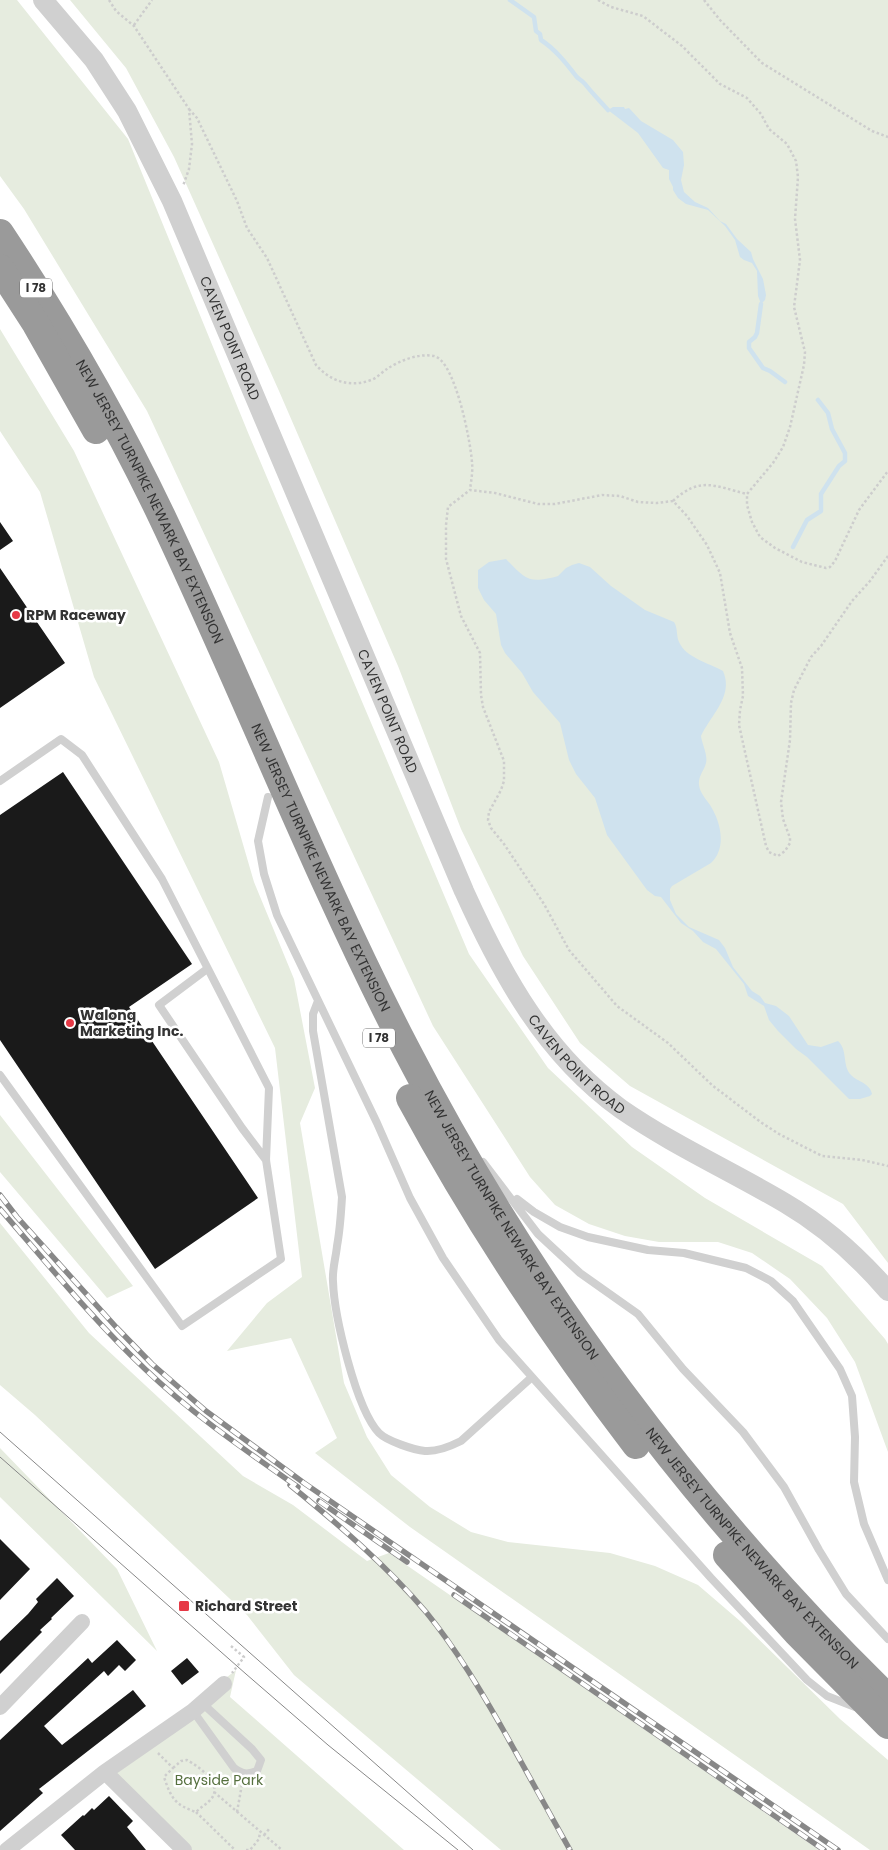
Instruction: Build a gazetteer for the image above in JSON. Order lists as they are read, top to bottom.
{
  "streets": {
    "highway": ["I 78", "NEW JERSEY TURNPIKE NEWARK BAY EXTENSION"],
    "street": ["CAVEN POINT ROAD"]
  },
  "parks": ["Bayside Park"],
  "places": {
    "other": ["RPM Raceway", "Walong Marketing Inc."],
    "transit": ["Richard Street"]
  }
}
